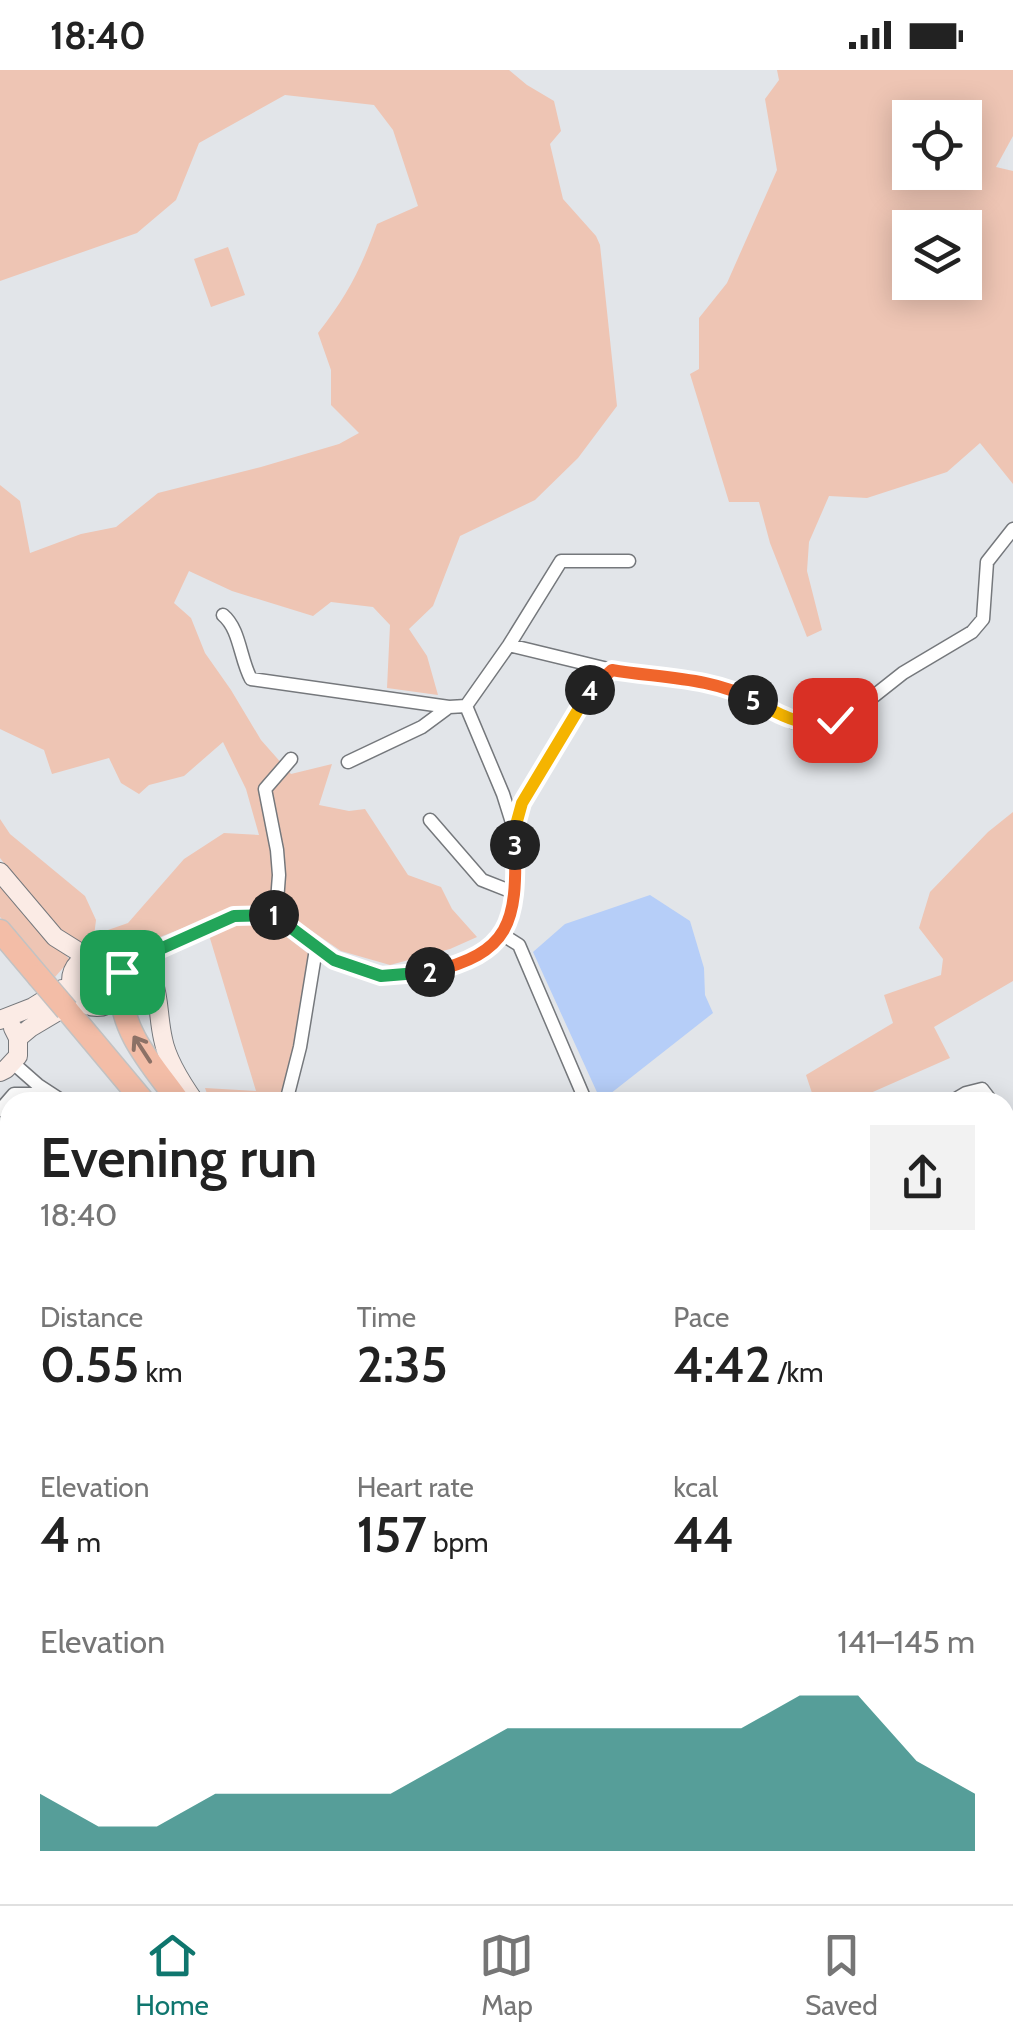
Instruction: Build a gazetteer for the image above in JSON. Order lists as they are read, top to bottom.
{
  "page": {
    "status": "18:40",
    "pins": [
      "4",
      "5",
      "3",
      "1",
      "2"
    ],
    "heading": ["Evening run", "18:40"],
    "stats": [
      ["Distance", "0.55 km"],
      ["Time", "2:35"],
      ["Pace", "4:42 /km"],
      ["Elevation", "4 m"],
      ["Heart rate", "157 bpm"],
      ["kcal", "44"]
    ],
    "chart": ["Elevation", "141–145 m"],
    "tabs": ["Home", "Map", "Saved"]
  }
}
